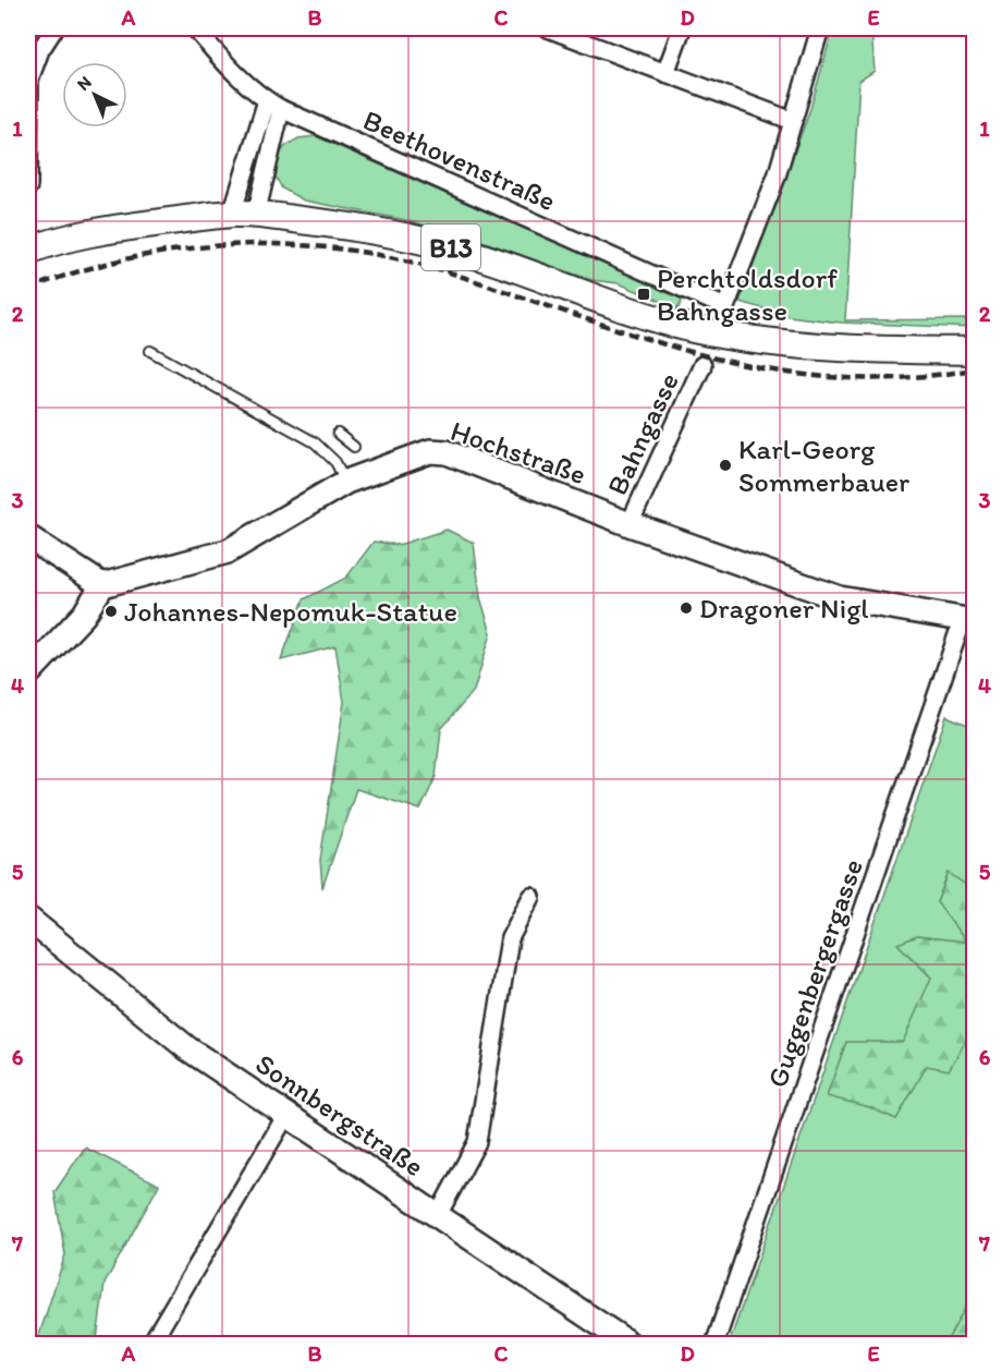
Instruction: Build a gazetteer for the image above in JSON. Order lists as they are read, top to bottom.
{
  "streets": {
    "main road": ["B13", "Hochstraße", "Sonnbergstraße"],
    "street": ["Beethovenstraße", "Bahngasse", "Guggenbergergasse"]
  },
  "crossings": [
    ["Bahngasse", "Hochstraße"],
    ["Hochstraße", "Guggenbergergasse"]
  ],
  "places": {
    "transit": ["Perchtoldsdorf Bahngasse"],
    "other": ["Karl-Georg Sommerbauer", "Dragoner Nigl", "Johannes-Nepomuk-Statue"]
  },
  "north": "top left",
  "grid": {
    "columns": [
      "A",
      "B",
      "C",
      "D",
      "E"
    ],
    "rows": [
      "1",
      "2",
      "3",
      "4",
      "5",
      "6",
      "7"
    ]
  }
}
